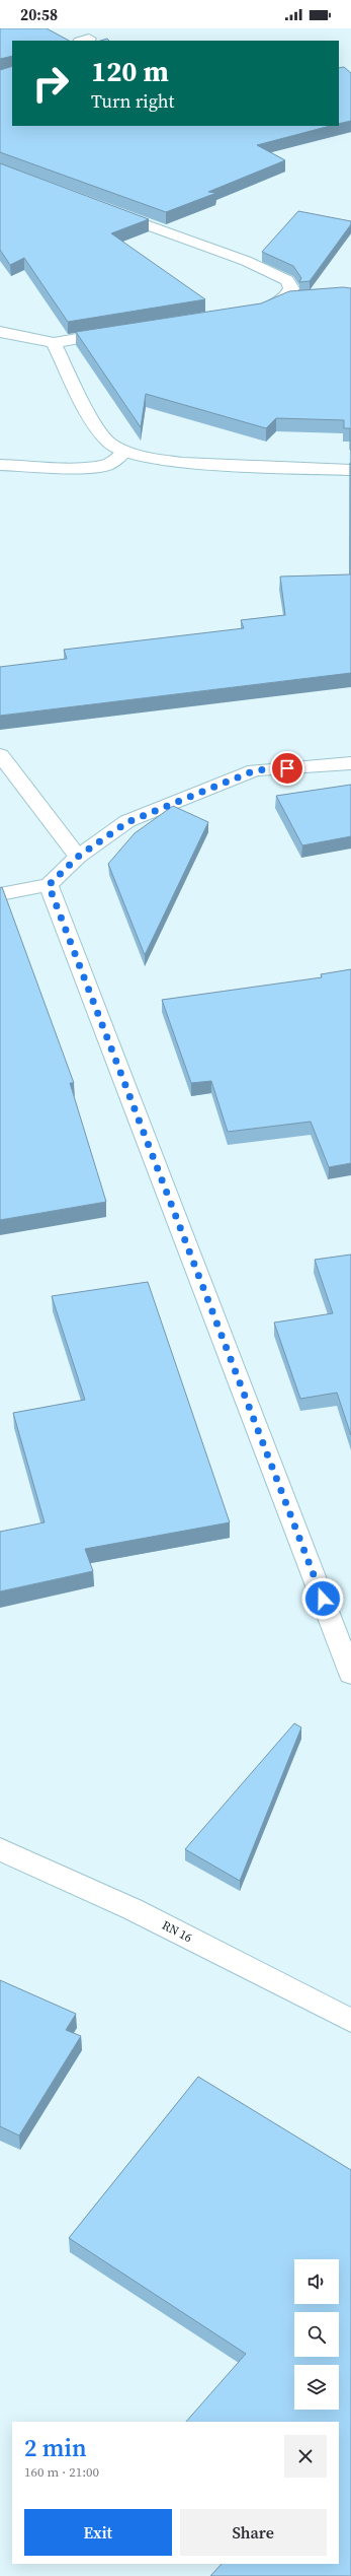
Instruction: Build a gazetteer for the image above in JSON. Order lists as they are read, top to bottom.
{
  "streets": {
    "street": ["RN 16"]
  },
  "page": {
    "status": "20:58",
    "turn": ["120 m", "Turn right"],
    "heading": ["2 min", "160 m · 21:00"],
    "buttons": ["Exit", "Share"]
  }
}
